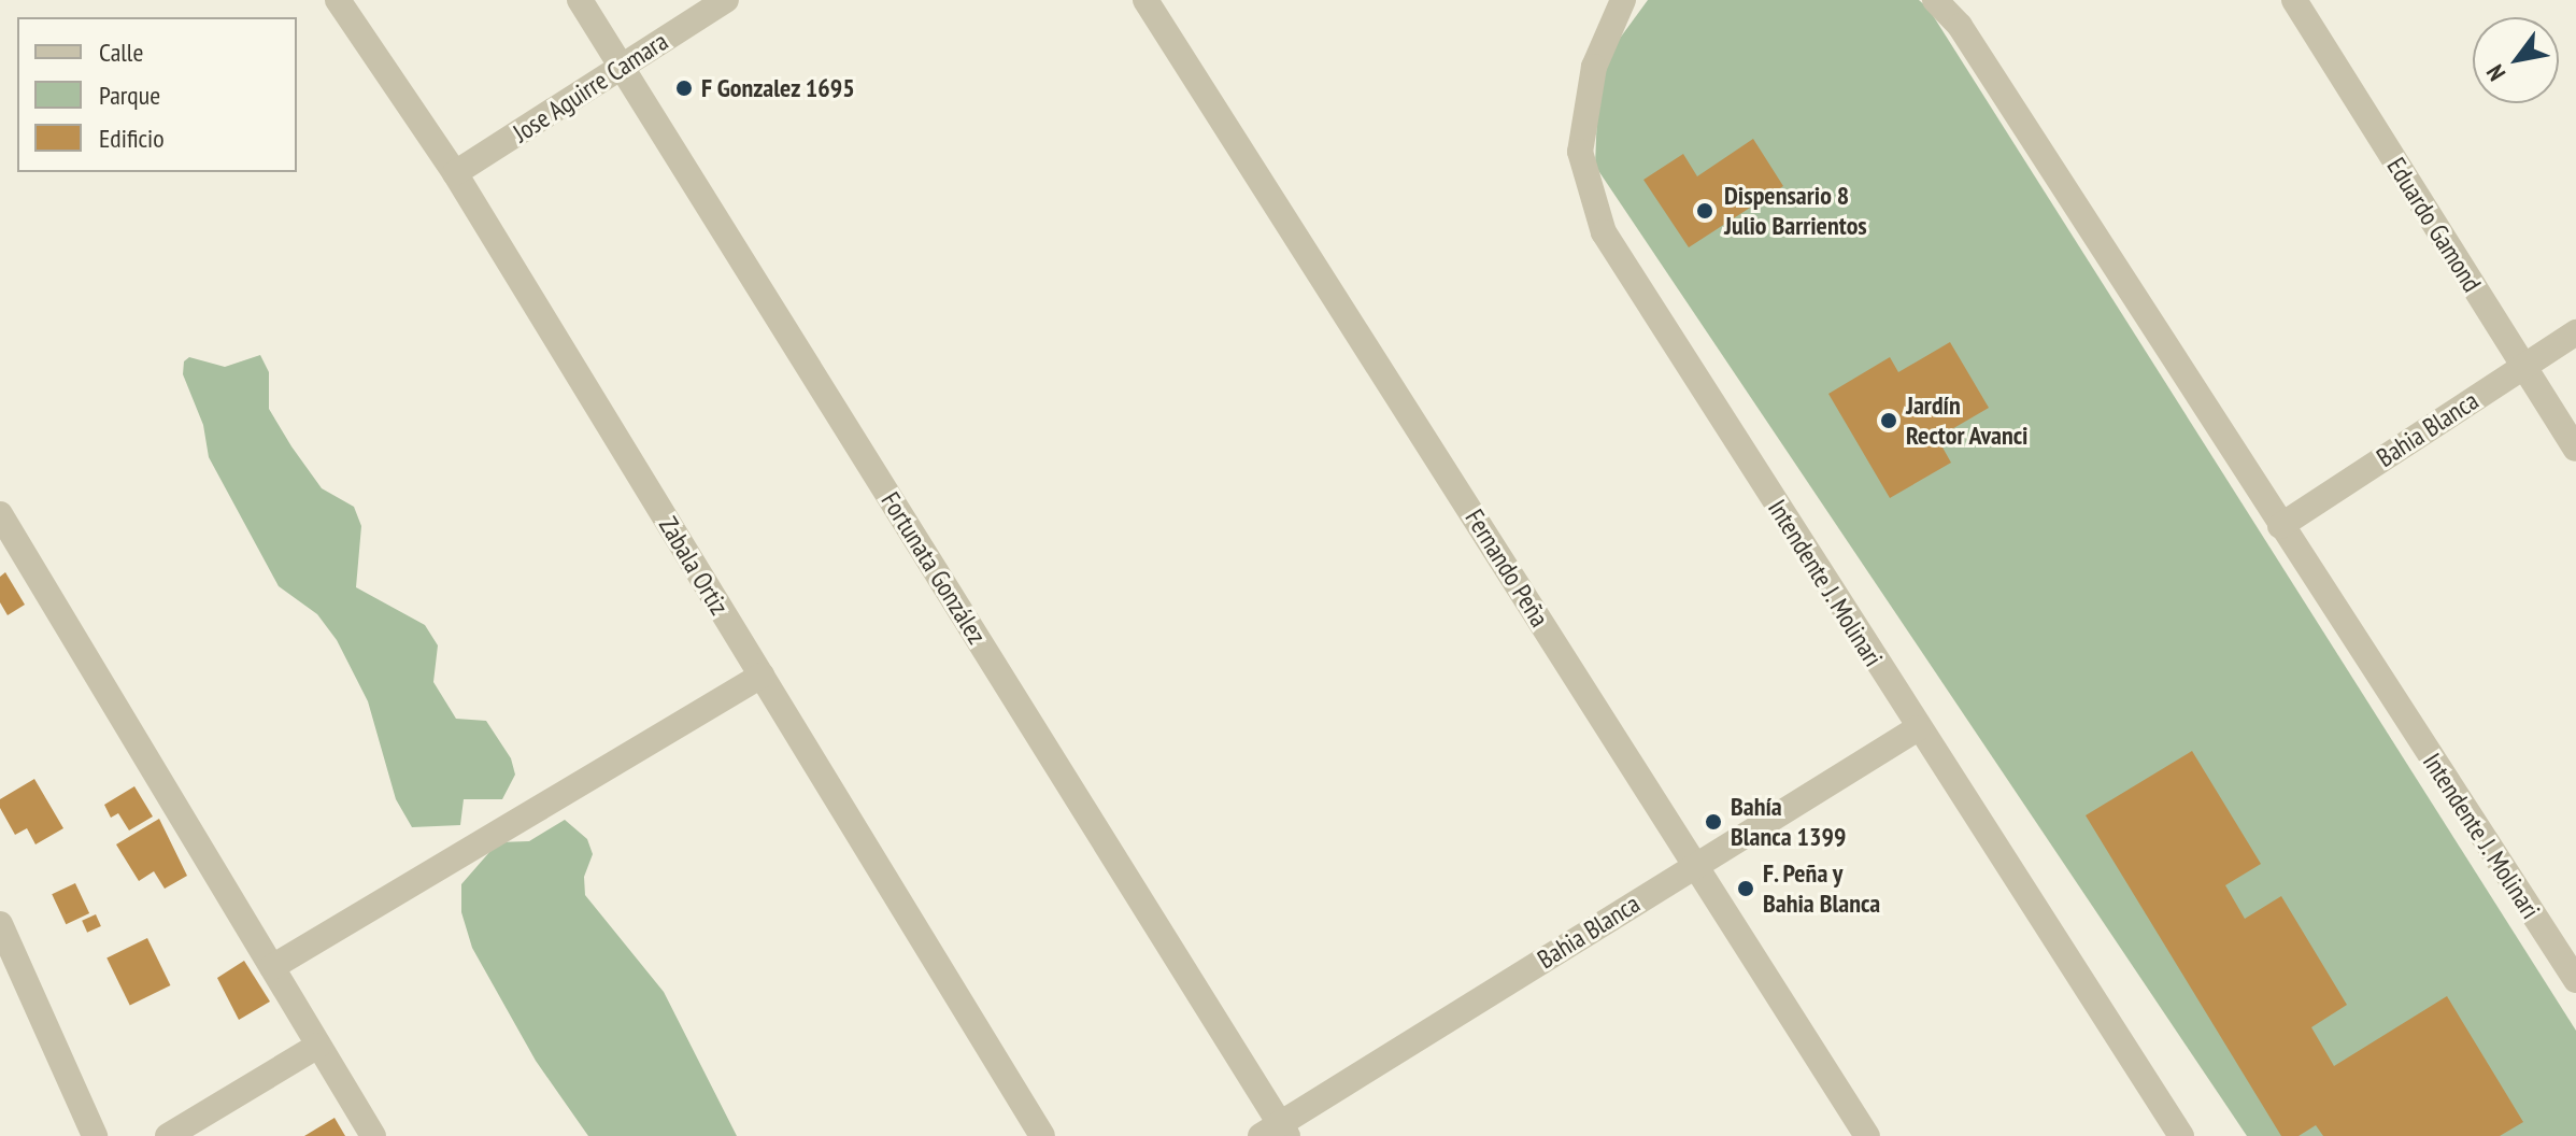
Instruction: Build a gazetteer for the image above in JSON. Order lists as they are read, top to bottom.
{
  "streets": {
    "street": [
      "Jose Aguirre Camara",
      "Eduardo Gamond",
      "Bahia Blanca",
      "Zabala Ortiz",
      "Fortunata González",
      "Fernando Peña",
      "Intendente J. Molinari"
    ]
  },
  "crossings": [
    ["Jose Aguirre Camara", "Zabala Ortiz"],
    ["Jose Aguirre Camara", "Fortunata González"],
    ["Eduardo Gamond", "Bahia Blanca"],
    ["Bahia Blanca", "Fortunata González"],
    ["Bahia Blanca", "Fernando Peña"],
    ["Bahia Blanca", "Intendente J. Molinari"]
  ],
  "places": [
    "F Gonzalez 1695",
    "Dispensario 8 Julio Barrientos",
    "Jardín Rector Avanci",
    "Bahía Blanca 1399",
    "F. Peña y Bahia Blanca"
  ],
  "legend": ["Calle", "Parque", "Edificio"],
  "north": "bottom left"
}
